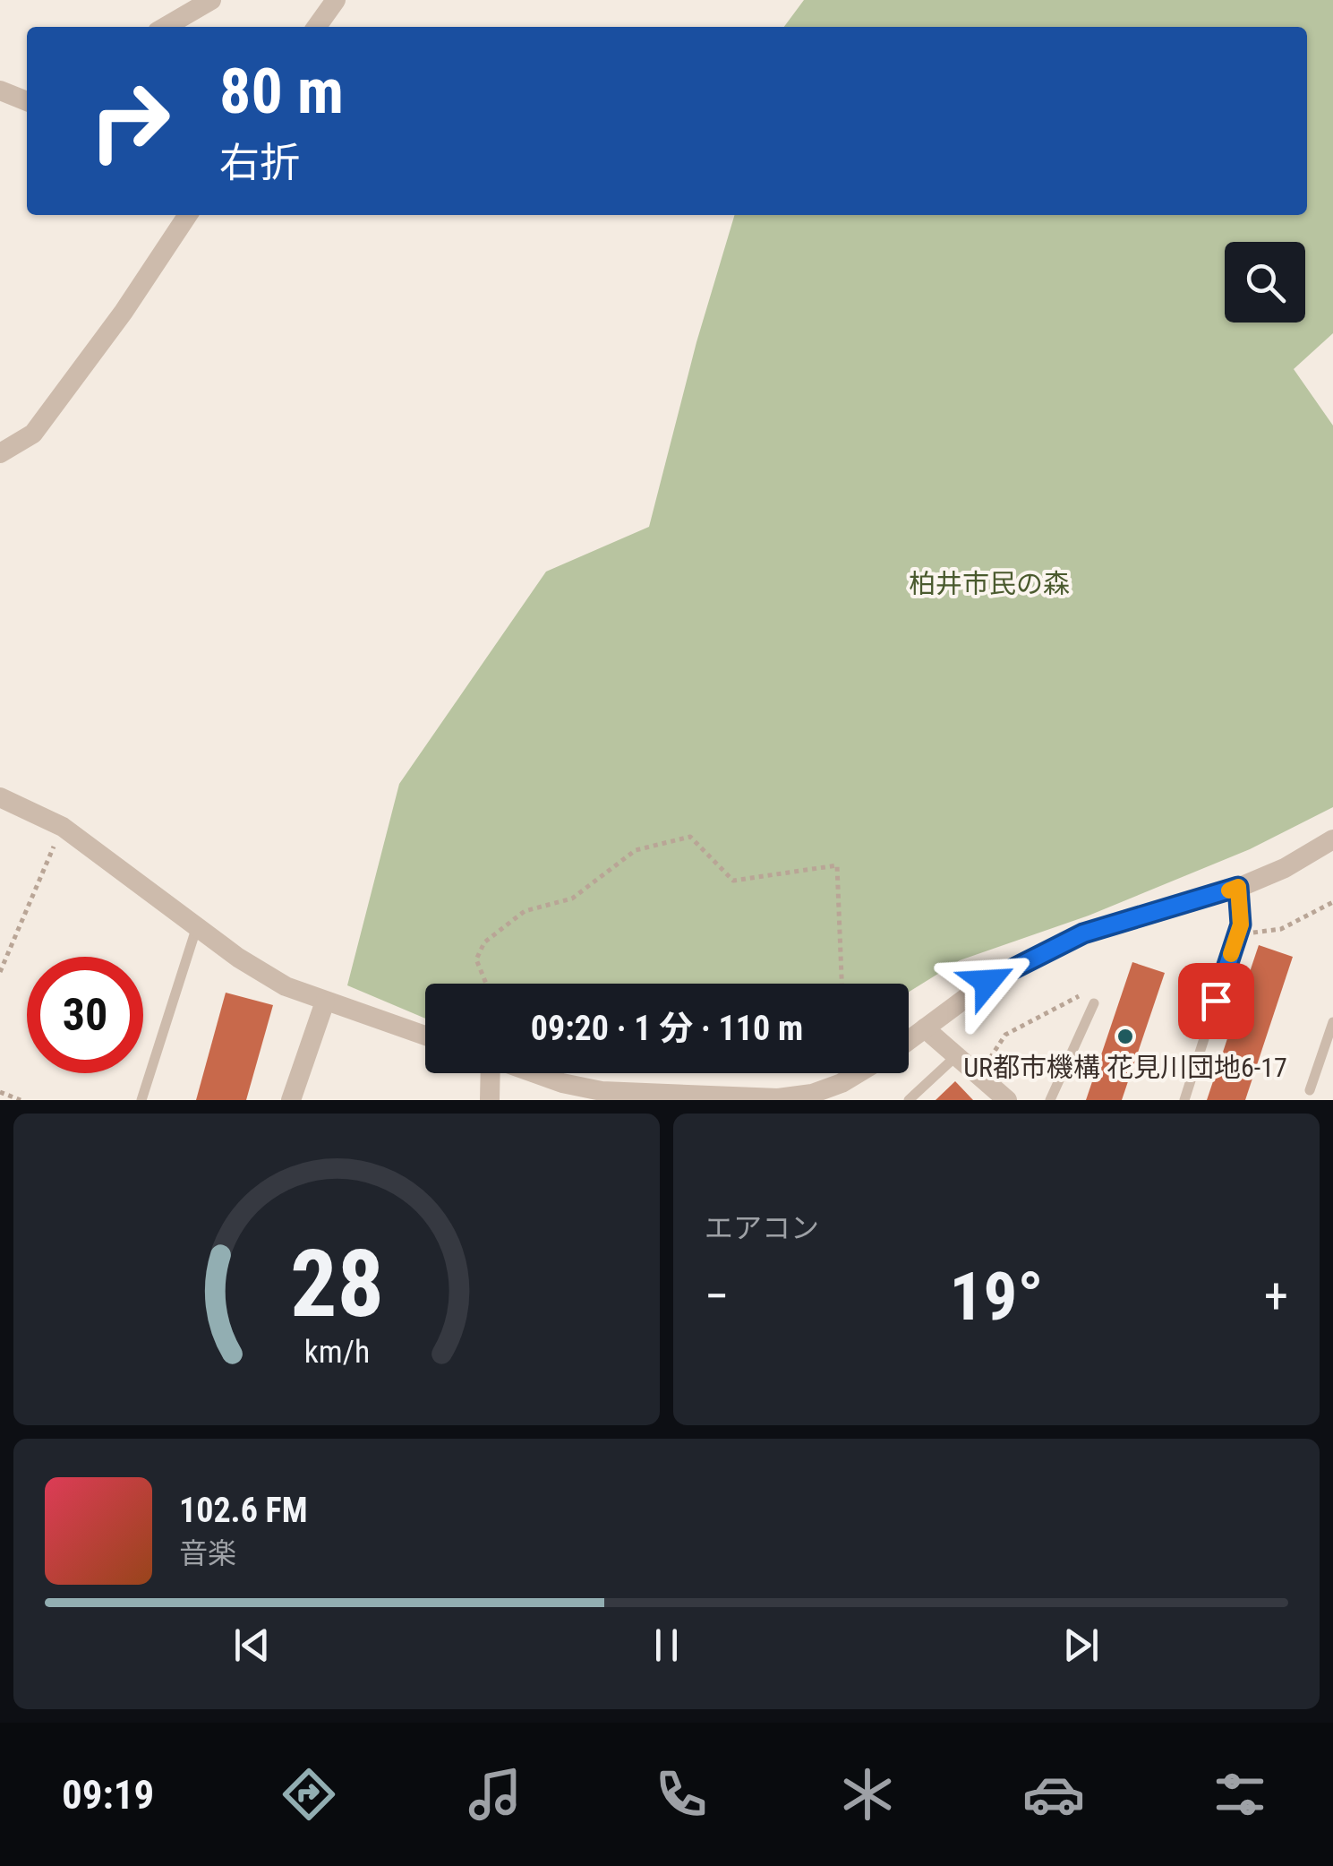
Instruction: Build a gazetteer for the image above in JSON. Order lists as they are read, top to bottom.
{
  "parks": ["柏井市民の森"],
  "places": ["UR都市機構 花見川団地6-17"],
  "page": {
    "turn": ["80 m", "右折"],
    "limit": "30",
    "trip": "09:20 · 1 分 · 110 m",
    "tile": "エアコン",
    "heat": ["−", "19°", "+"],
    "song": ["102.6 FM", "音楽"],
    "tabs": "09:19",
    "gauge": ["28", "km/h"]
  }
}
